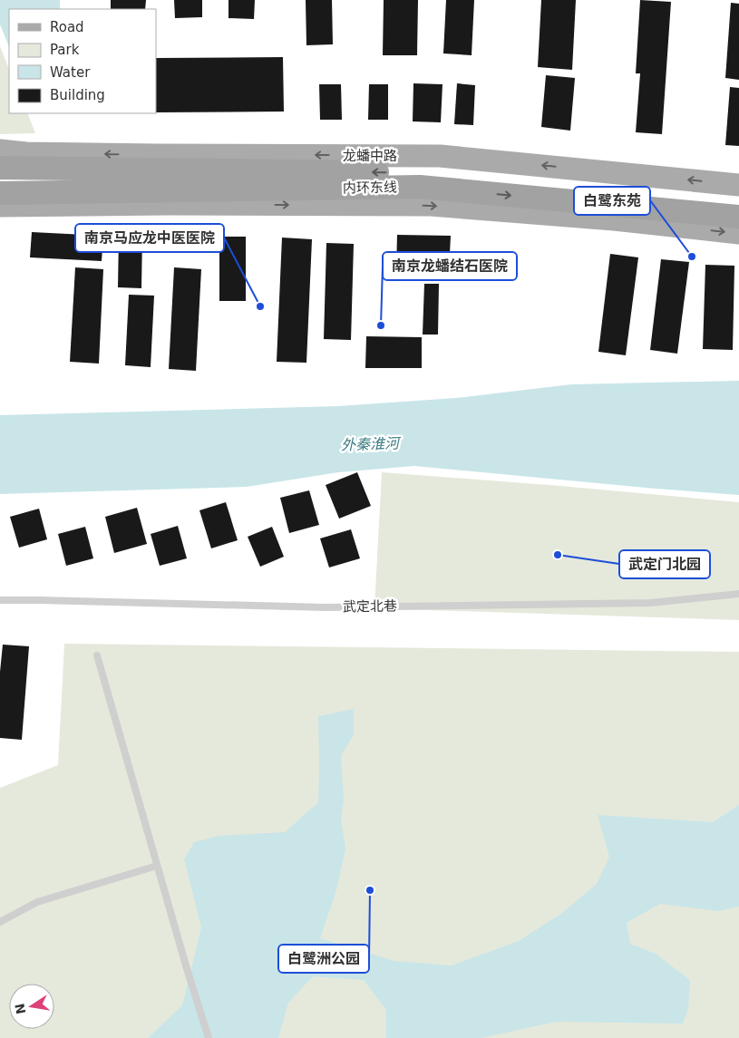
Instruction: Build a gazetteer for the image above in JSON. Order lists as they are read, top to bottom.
{
  "streets": {
    "highway": ["内环东线"],
    "main road": ["龙蟠中路"],
    "lane": ["武定北巷"]
  },
  "water": ["外秦淮河"],
  "places": [
    "白鹭东苑",
    "南京马应龙中医医院",
    "南京龙蟠结石医院",
    "武定门北园",
    "白鹭洲公园"
  ],
  "legend": [
    "Road",
    "Park",
    "Water",
    "Building"
  ],
  "north": "left"
}
